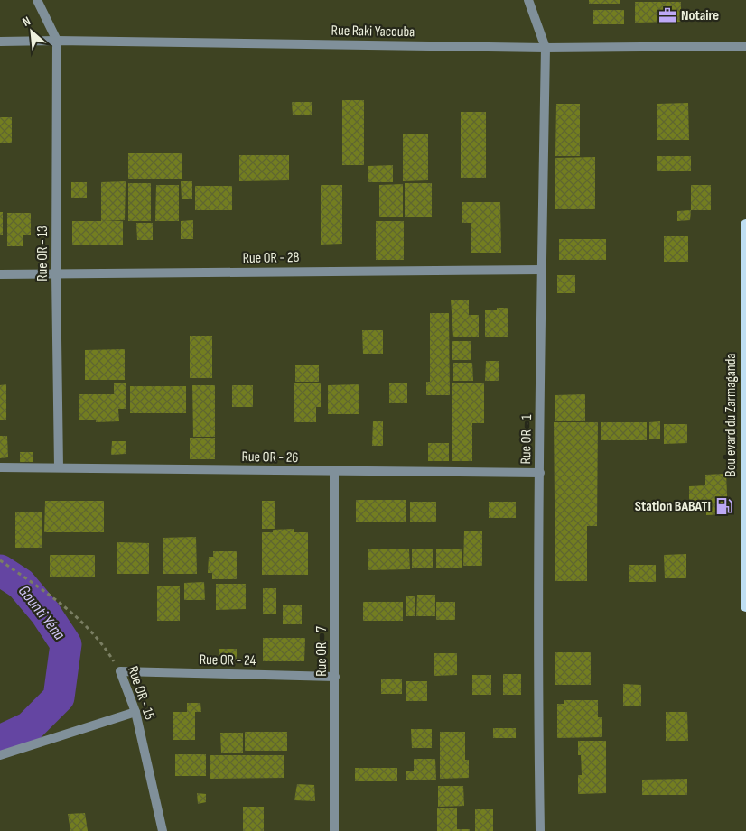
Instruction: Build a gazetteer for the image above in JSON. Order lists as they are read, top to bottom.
{
  "streets": {
    "main road": ["Boulevard du Zarmaganda"],
    "street": [
      "Rue Raki Yacouba",
      "Rue OR - 13",
      "Rue OR - 28",
      "Rue OR - 1",
      "Rue OR - 26",
      "Rue OR - 7",
      "Rue OR - 24",
      "Rue OR - 15"
    ]
  },
  "crossings": [
    ["Rue Raki Yacouba", "Rue OR - 13"],
    ["Rue Raki Yacouba", "Rue OR - 1"],
    ["Rue OR - 13", "Rue OR - 28"],
    ["Rue OR - 13", "Rue OR - 26"],
    ["Rue OR - 28", "Rue OR - 1"],
    ["Rue OR - 1", "Rue OR - 26"],
    ["Rue OR - 26", "Rue OR - 7"],
    ["Rue OR - 7", "Rue OR - 24"],
    ["Rue OR - 24", "Rue OR - 15"]
  ],
  "water": ["Gounti Yéna"],
  "places": {
    "office": ["Notaire"],
    "fuel station": ["Station BABATI"]
  },
  "north": "top left"
}
